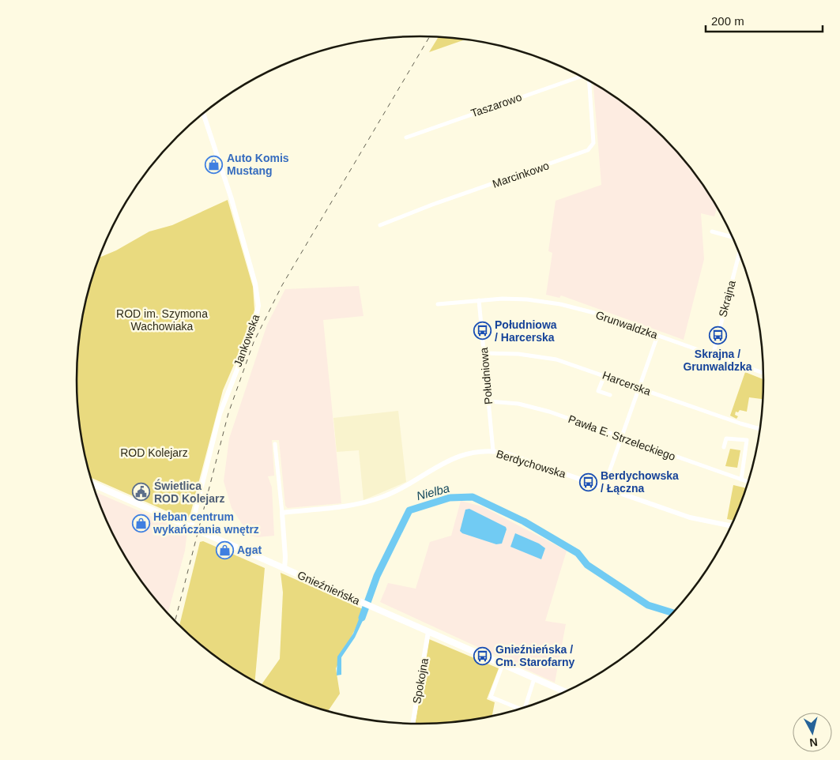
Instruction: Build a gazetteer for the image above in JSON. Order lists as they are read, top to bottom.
{
  "streets": {
    "main road": ["Gnieźnieńska"],
    "street": [
      "Taszarowo",
      "Marcinkowo",
      "Skrajna",
      "Grunwaldzka",
      "Jankowska",
      "Południowa",
      "Harcerska",
      "Pawła E. Strzeleckiego",
      "Berdychowska",
      "Spokojna"
    ]
  },
  "crossings": [
    ["Skrajna", "Grunwaldzka"],
    ["Grunwaldzka", "Południowa"],
    ["Jankowska", "Gnieźnieńska"],
    ["Południowa", "Harcerska"],
    ["Południowa", "Pawła E. Strzeleckiego"],
    ["Południowa", "Berdychowska"],
    ["Gnieźnieńska", "Spokojna"]
  ],
  "water": ["Nielba"],
  "parks": ["ROD im. Szymona Wachowiaka", "ROD Kolejarz"],
  "places": {
    "shop": ["Auto Komis Mustang", "Heban centrum wykańczania wnętrz", "Agat"],
    "bus stop": [
      "Południowa / Harcerska",
      "Skrajna / Grunwaldzka",
      "Berdychowska / Łączna",
      "Gnieźnieńska / Cm. Starofarny"
    ],
    "public building": ["Świetlica ROD Kolejarz"]
  },
  "scale_bar": "200 m",
  "north": "bottom"
}
